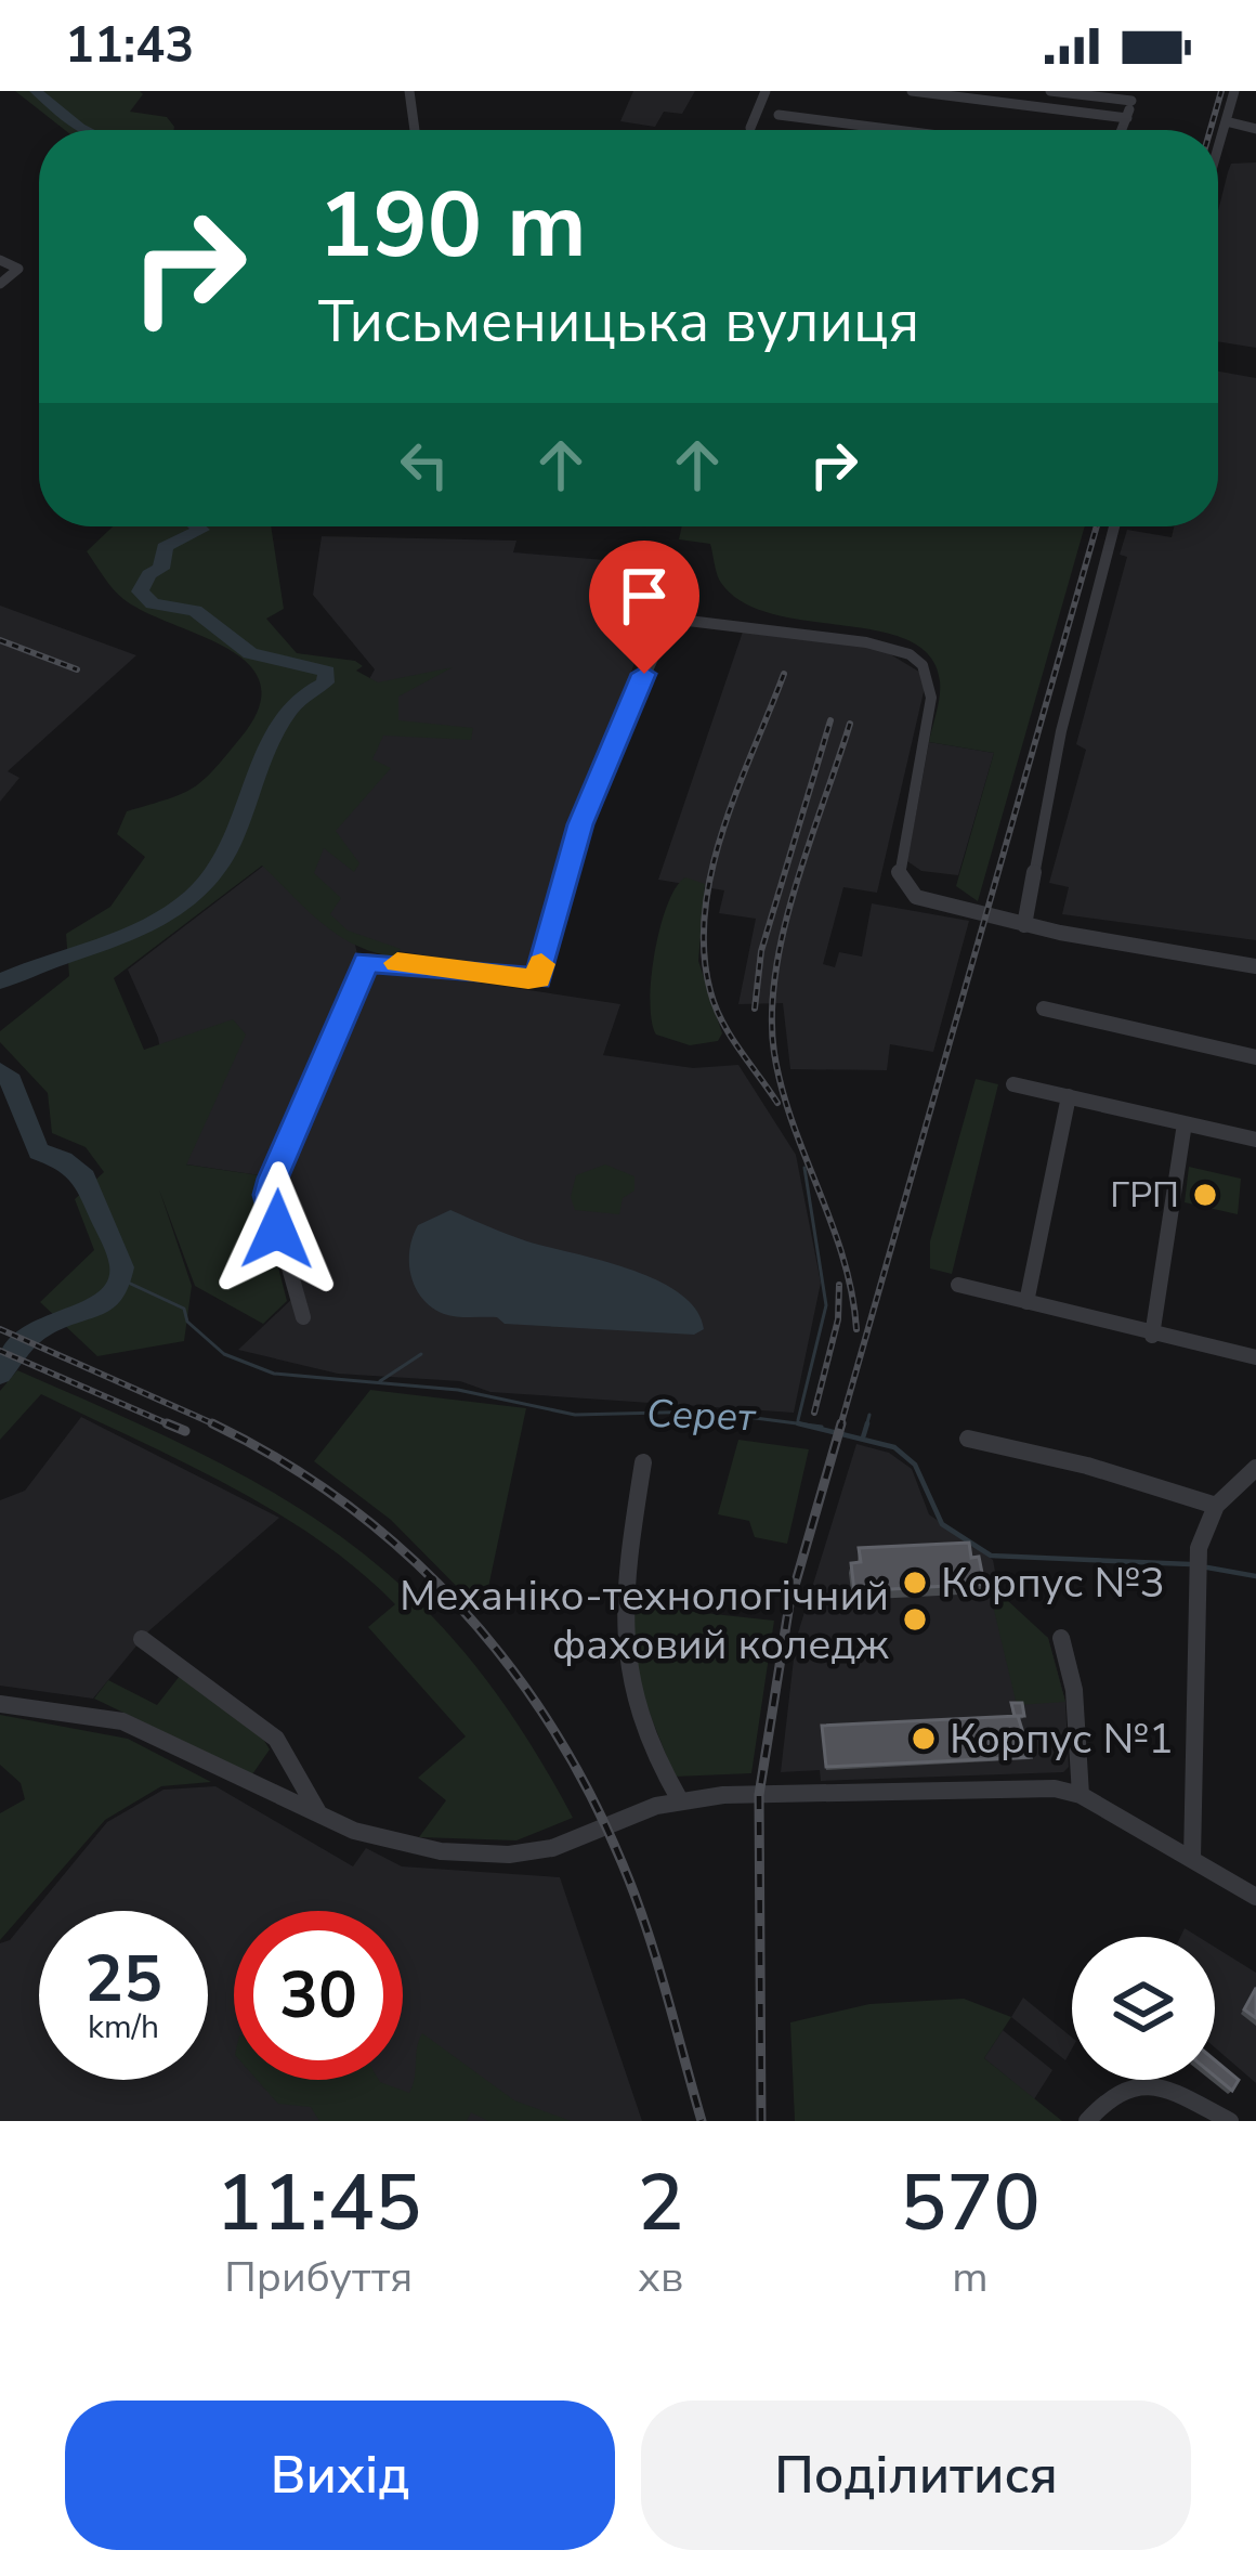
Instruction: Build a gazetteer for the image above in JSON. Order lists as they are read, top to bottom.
{
  "water": ["Серет"],
  "places": [
    "ГРП",
    "Корпус №3",
    "Механіко-технологічний фаховий коледж",
    "Корпус №1"
  ],
  "page": {
    "status": "11:43",
    "turn": ["190 m", "Тисьменицька вулиця"],
    "speed": "25 km/h",
    "limit": "30",
    "eta": [
      "11:45",
      "Прибуття",
      "2",
      "хв",
      "570",
      "m"
    ],
    "buttons": ["Вихід", "Поділитися"]
  }
}
